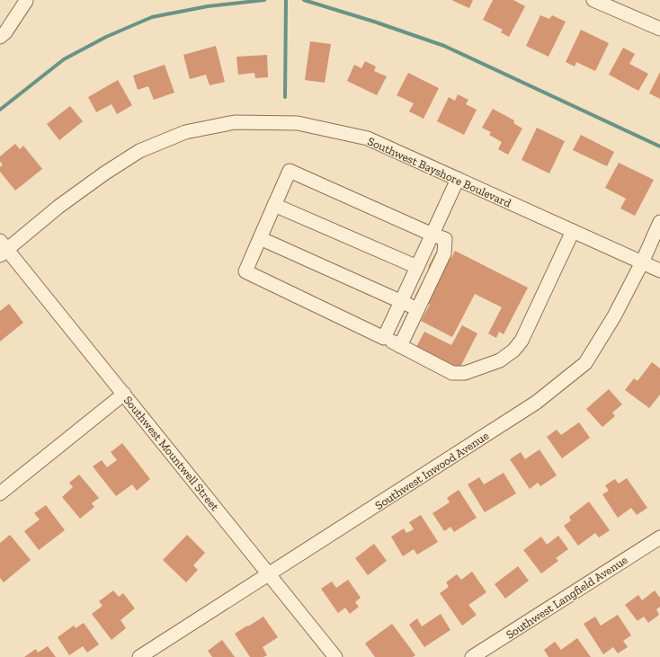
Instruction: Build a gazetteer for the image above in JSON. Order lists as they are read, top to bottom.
{
  "streets": {
    "street": [
      "Southwest Bayshore Boulevard",
      "Southwest Mountwell Street",
      "Southwest Inwood Avenue",
      "Southwest Langfield Avenue"
    ]
  },
  "crossings": [
    ["Southwest Bayshore Boulevard", "Southwest Mountwell Street"],
    ["Southwest Bayshore Boulevard", "Southwest Inwood Avenue"],
    ["Southwest Mountwell Street", "Southwest Inwood Avenue"]
  ]
}
